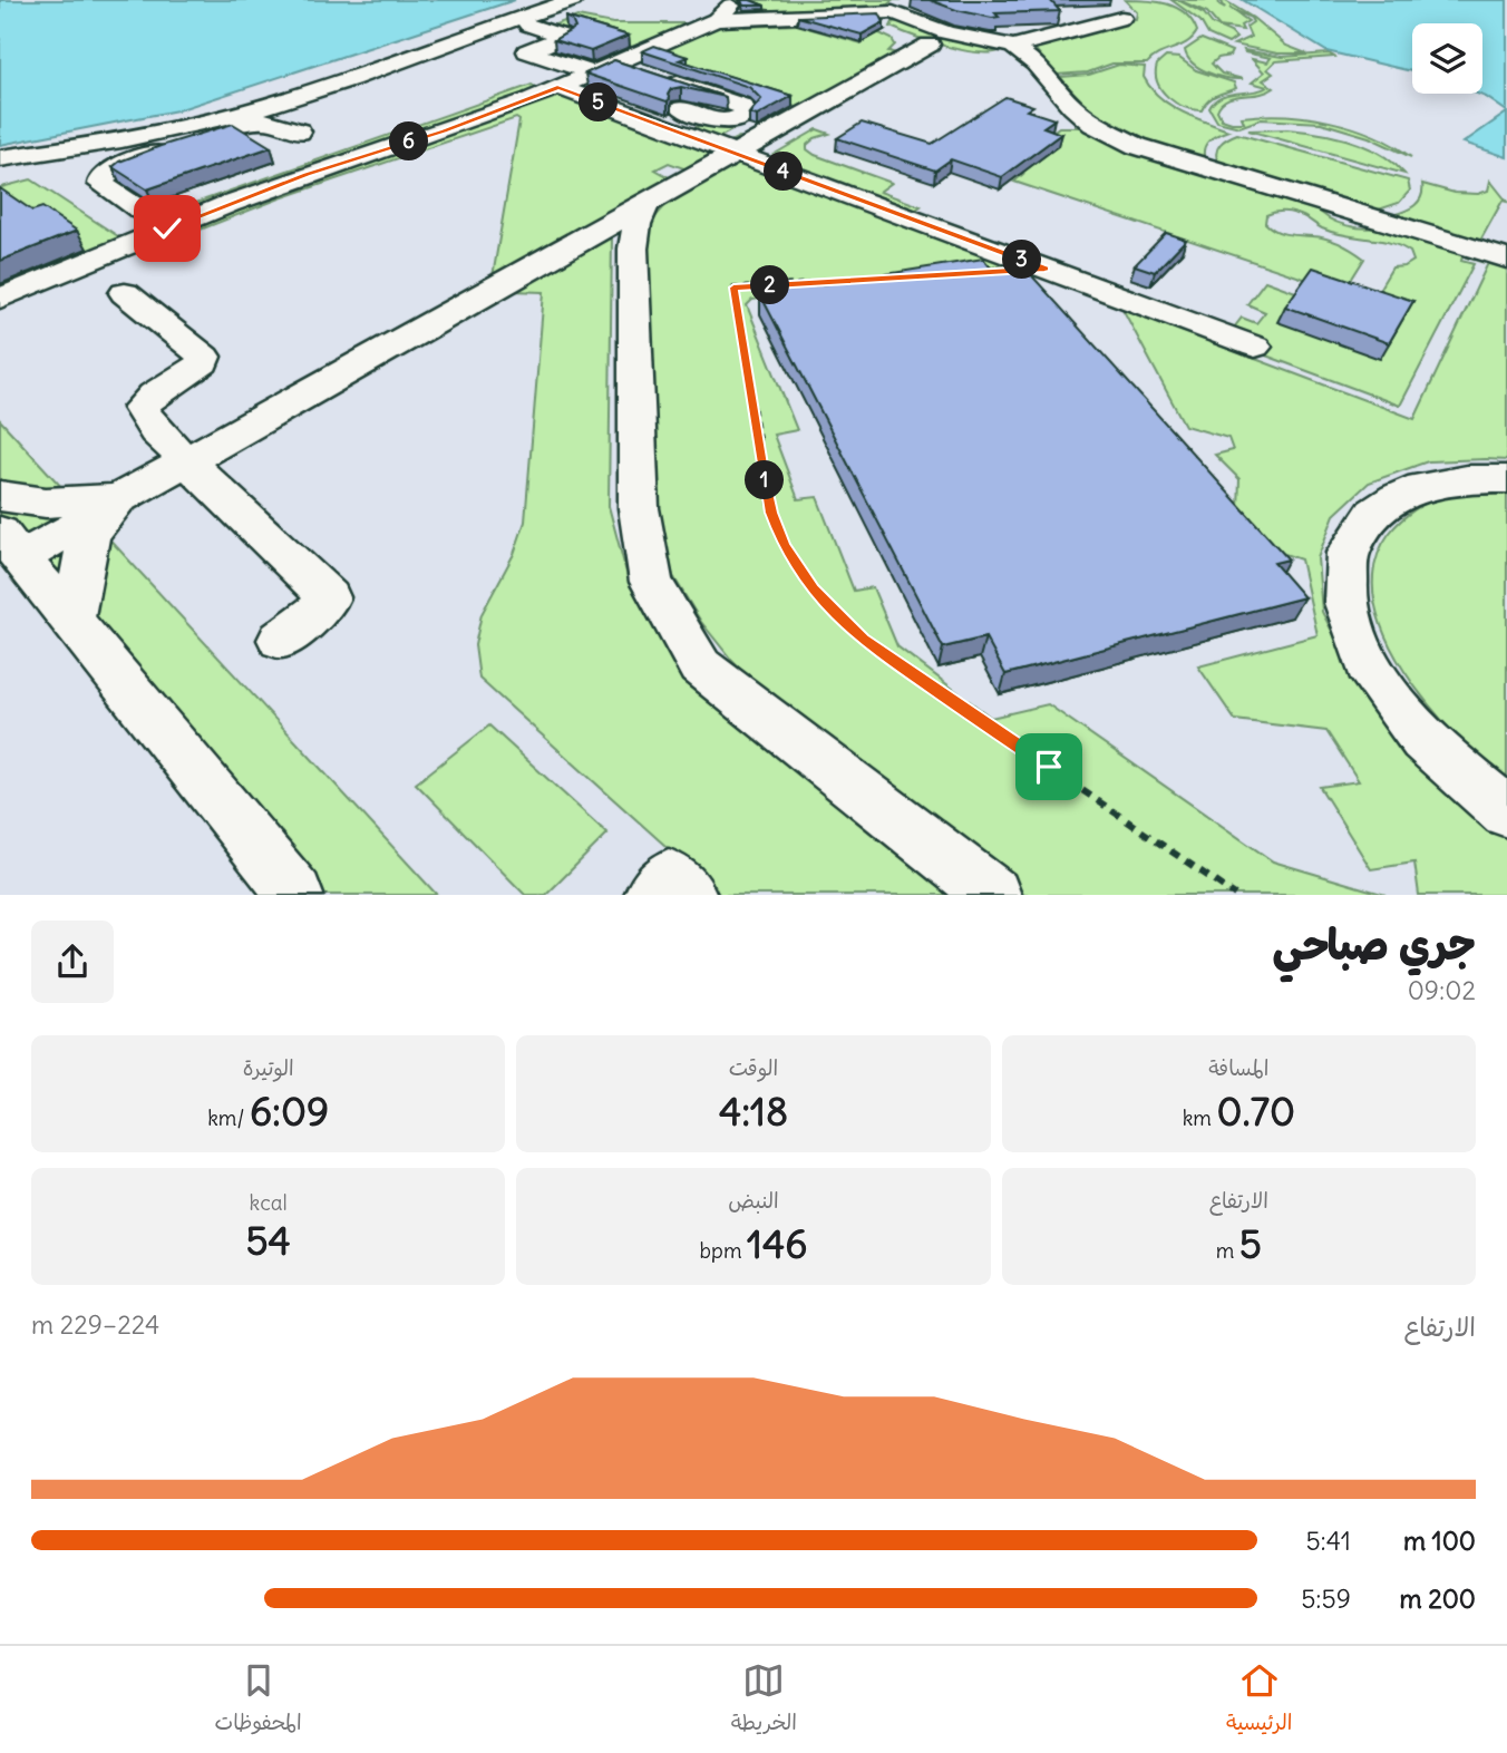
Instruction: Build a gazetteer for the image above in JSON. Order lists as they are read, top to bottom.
{
  "page": {
    "pins": [
      "5",
      "6",
      "4",
      "3",
      "2",
      "1"
    ],
    "heading": ["جري صباحي", "09:02"],
    "stats": [
      ["المسافة", "0.70 km"],
      ["الوقت", "4:18"],
      ["الوتيرة", "6:09 /km"],
      ["الارتفاع", "5 m"],
      ["النبض", "146 bpm"],
      ["kcal", "54"]
    ],
    "chart": ["الارتفاع", "224–229 m"],
    "list": [
      {
        "name": "100 m",
        "note": "5:41"
      },
      {
        "name": "200 m",
        "note": "5:59"
      }
    ],
    "tabs": ["الرئيسية", "الخريطة", "المحفوظات"]
  }
}
